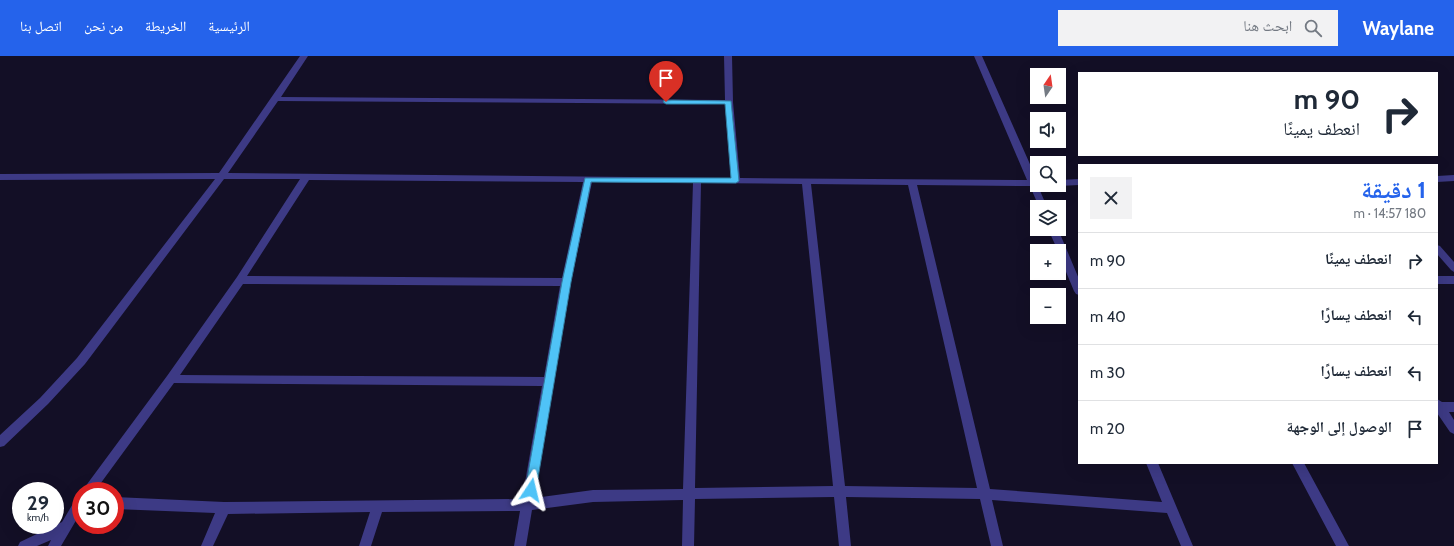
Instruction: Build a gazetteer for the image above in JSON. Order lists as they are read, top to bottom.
{
  "north": "top",
  "page": {
    "header": "Waylane",
    "search": "ابحث هنا",
    "nav": [
      "الرئيسية",
      "الخريطة",
      "من نحن",
      "اتصل بنا"
    ],
    "map_buttons": ["+", "−"],
    "turn": ["90 m", "انعطف يمينًا"],
    "heading": ["1 دقيقة", "180 m · 14:57"],
    "list": [
      {
        "name": "انعطف يمينًا",
        "value": "90 m"
      },
      {
        "name": "انعطف يسارًا",
        "value": "40 m"
      },
      {
        "name": "انعطف يسارًا",
        "value": "30 m"
      },
      {
        "name": "الوصول إلى الوجهة",
        "value": "20 m"
      }
    ],
    "speed": "29 km/h",
    "limit": "30"
  }
}
